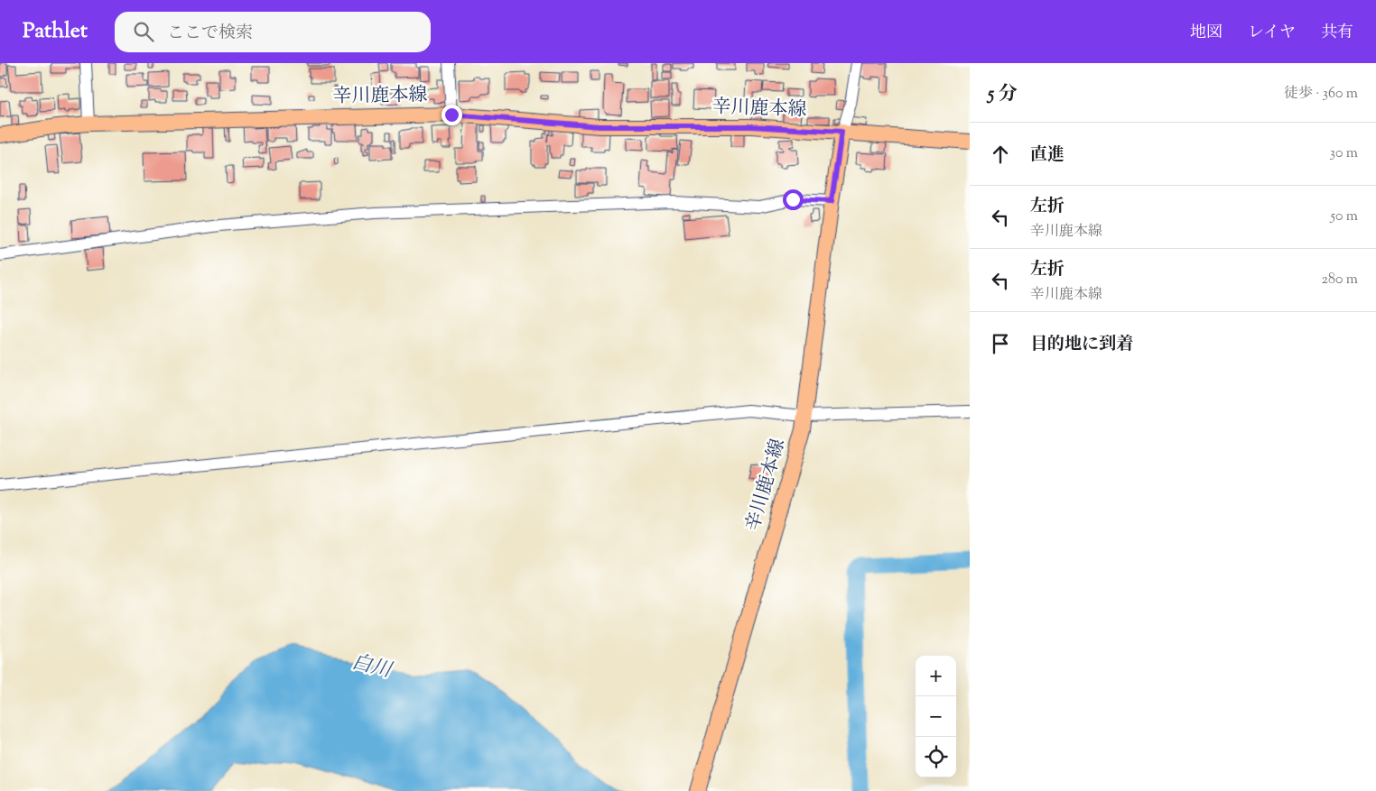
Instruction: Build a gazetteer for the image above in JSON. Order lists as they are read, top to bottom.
{
  "streets": {
    "main road": ["辛川鹿本線"]
  },
  "water": ["白川"],
  "page": {
    "header": "Pathlet",
    "search": "ここで検索",
    "nav": ["地図", "レイヤ", "共有"],
    "heading": ["5 分", "徒歩 · 360 m"],
    "list": [
      ["直進", "30 m"],
      ["左折", "辛川鹿本線", "50 m"],
      ["左折", "辛川鹿本線", "280 m"],
      "目的地に到着"
    ],
    "map_buttons": ["+", "−"]
  }
}
